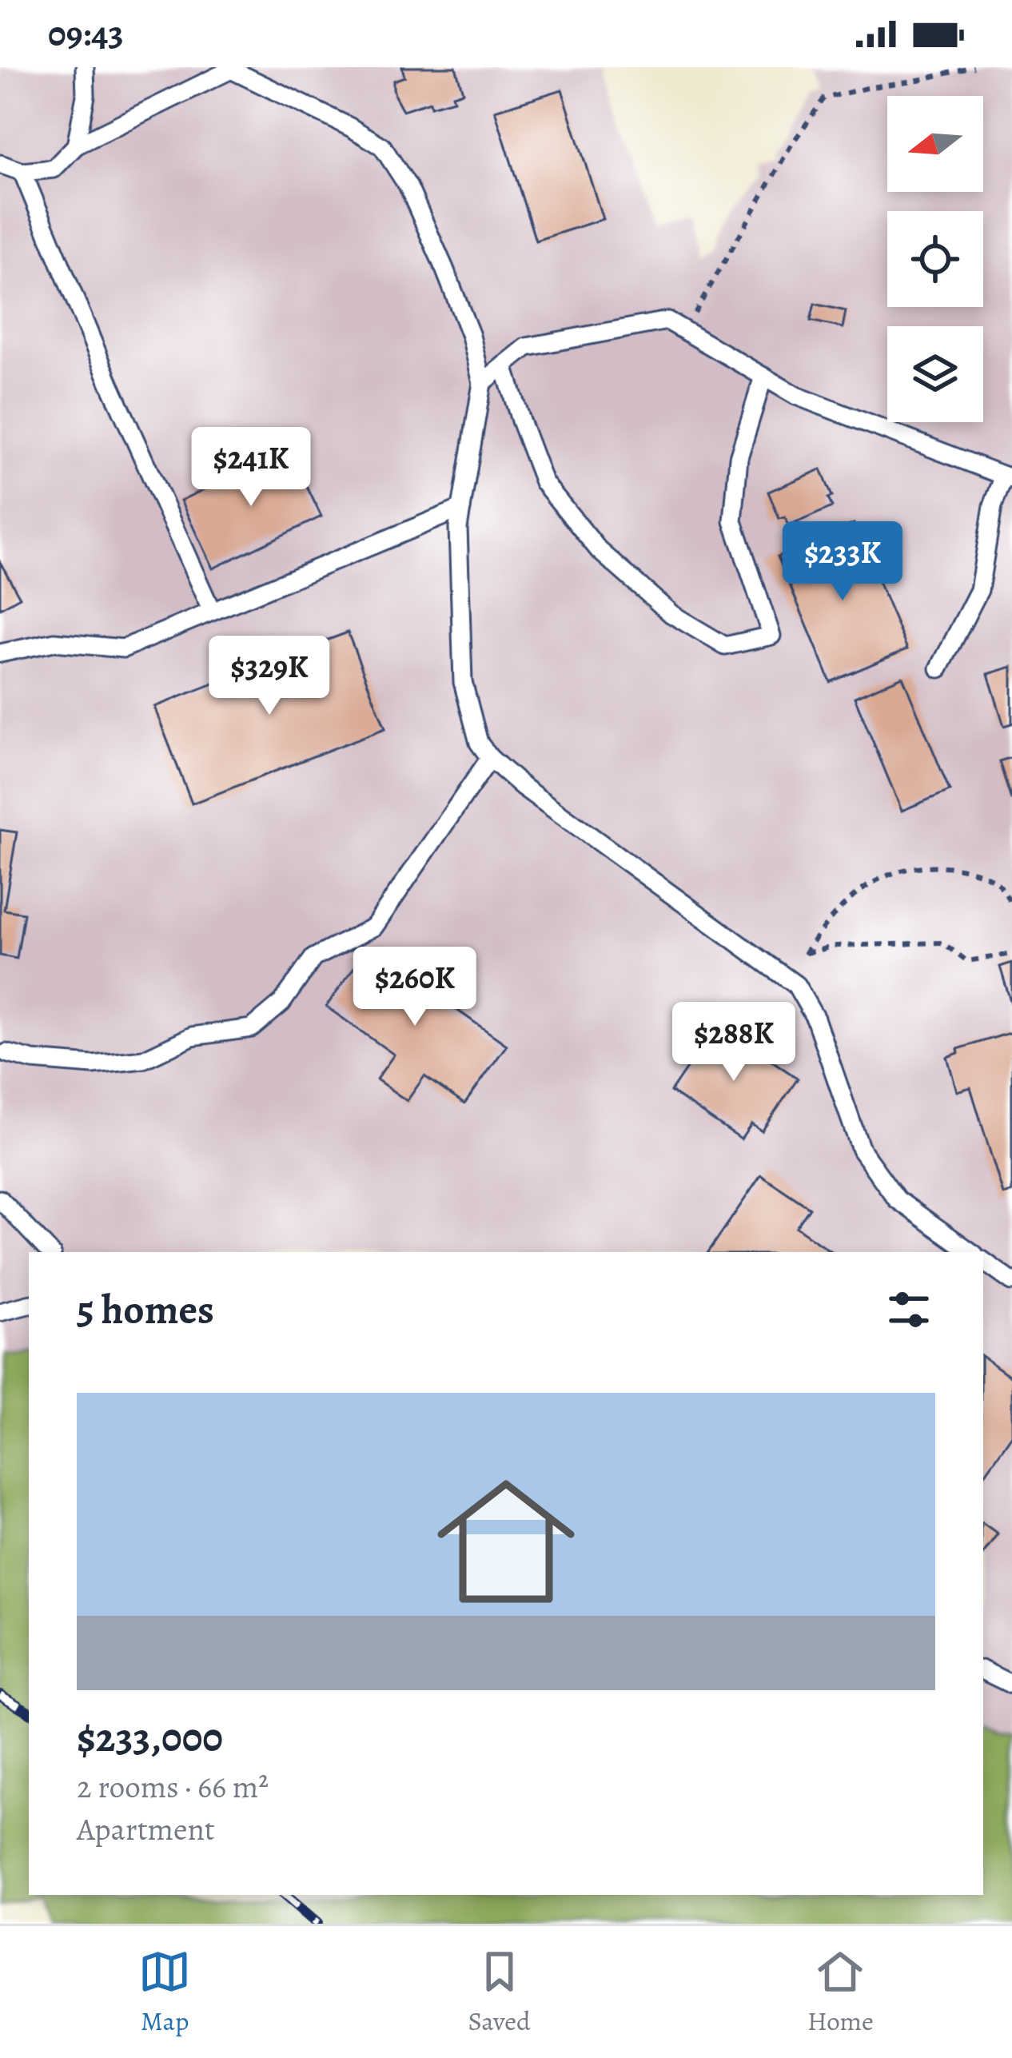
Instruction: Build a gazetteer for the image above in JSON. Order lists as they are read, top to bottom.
{
  "north": "left",
  "page": {
    "status": "09:43",
    "price": [
      "$241K",
      "$233K",
      "$329K",
      "$260K",
      "$288K"
    ],
    "heading": "5 homes",
    "list": [
      {
        "name": "$233,000",
        "note": "2 rooms · 66 m² · Apartment"
      }
    ],
    "tabs": ["Map", "Saved", "Home"]
  }
}
